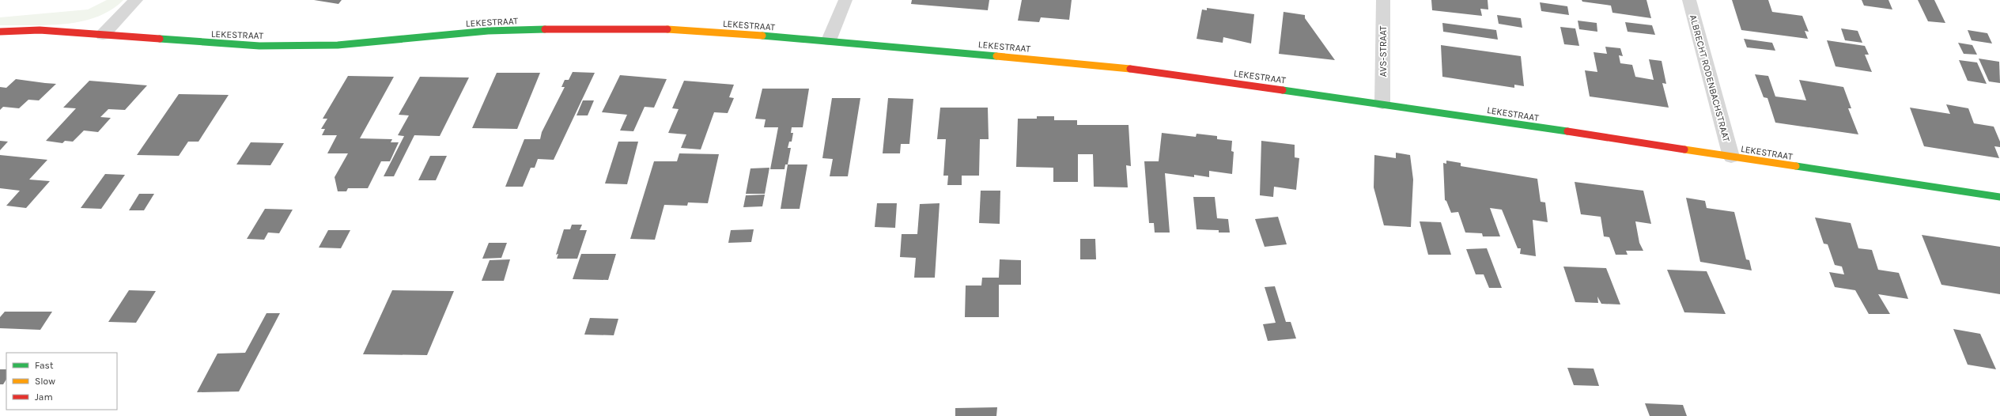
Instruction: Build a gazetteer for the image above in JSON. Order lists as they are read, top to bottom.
{
  "streets": {
    "street": ["LEKESTRAAT", "AVS-STRAAT", "ALBRECHT RODENBACHSTRAAT"]
  },
  "crossings": [
    ["LEKESTRAAT", "AVS-STRAAT"],
    ["LEKESTRAAT", "ALBRECHT RODENBACHSTRAAT"]
  ],
  "legend": ["Fast", "Slow", "Jam"]
}
